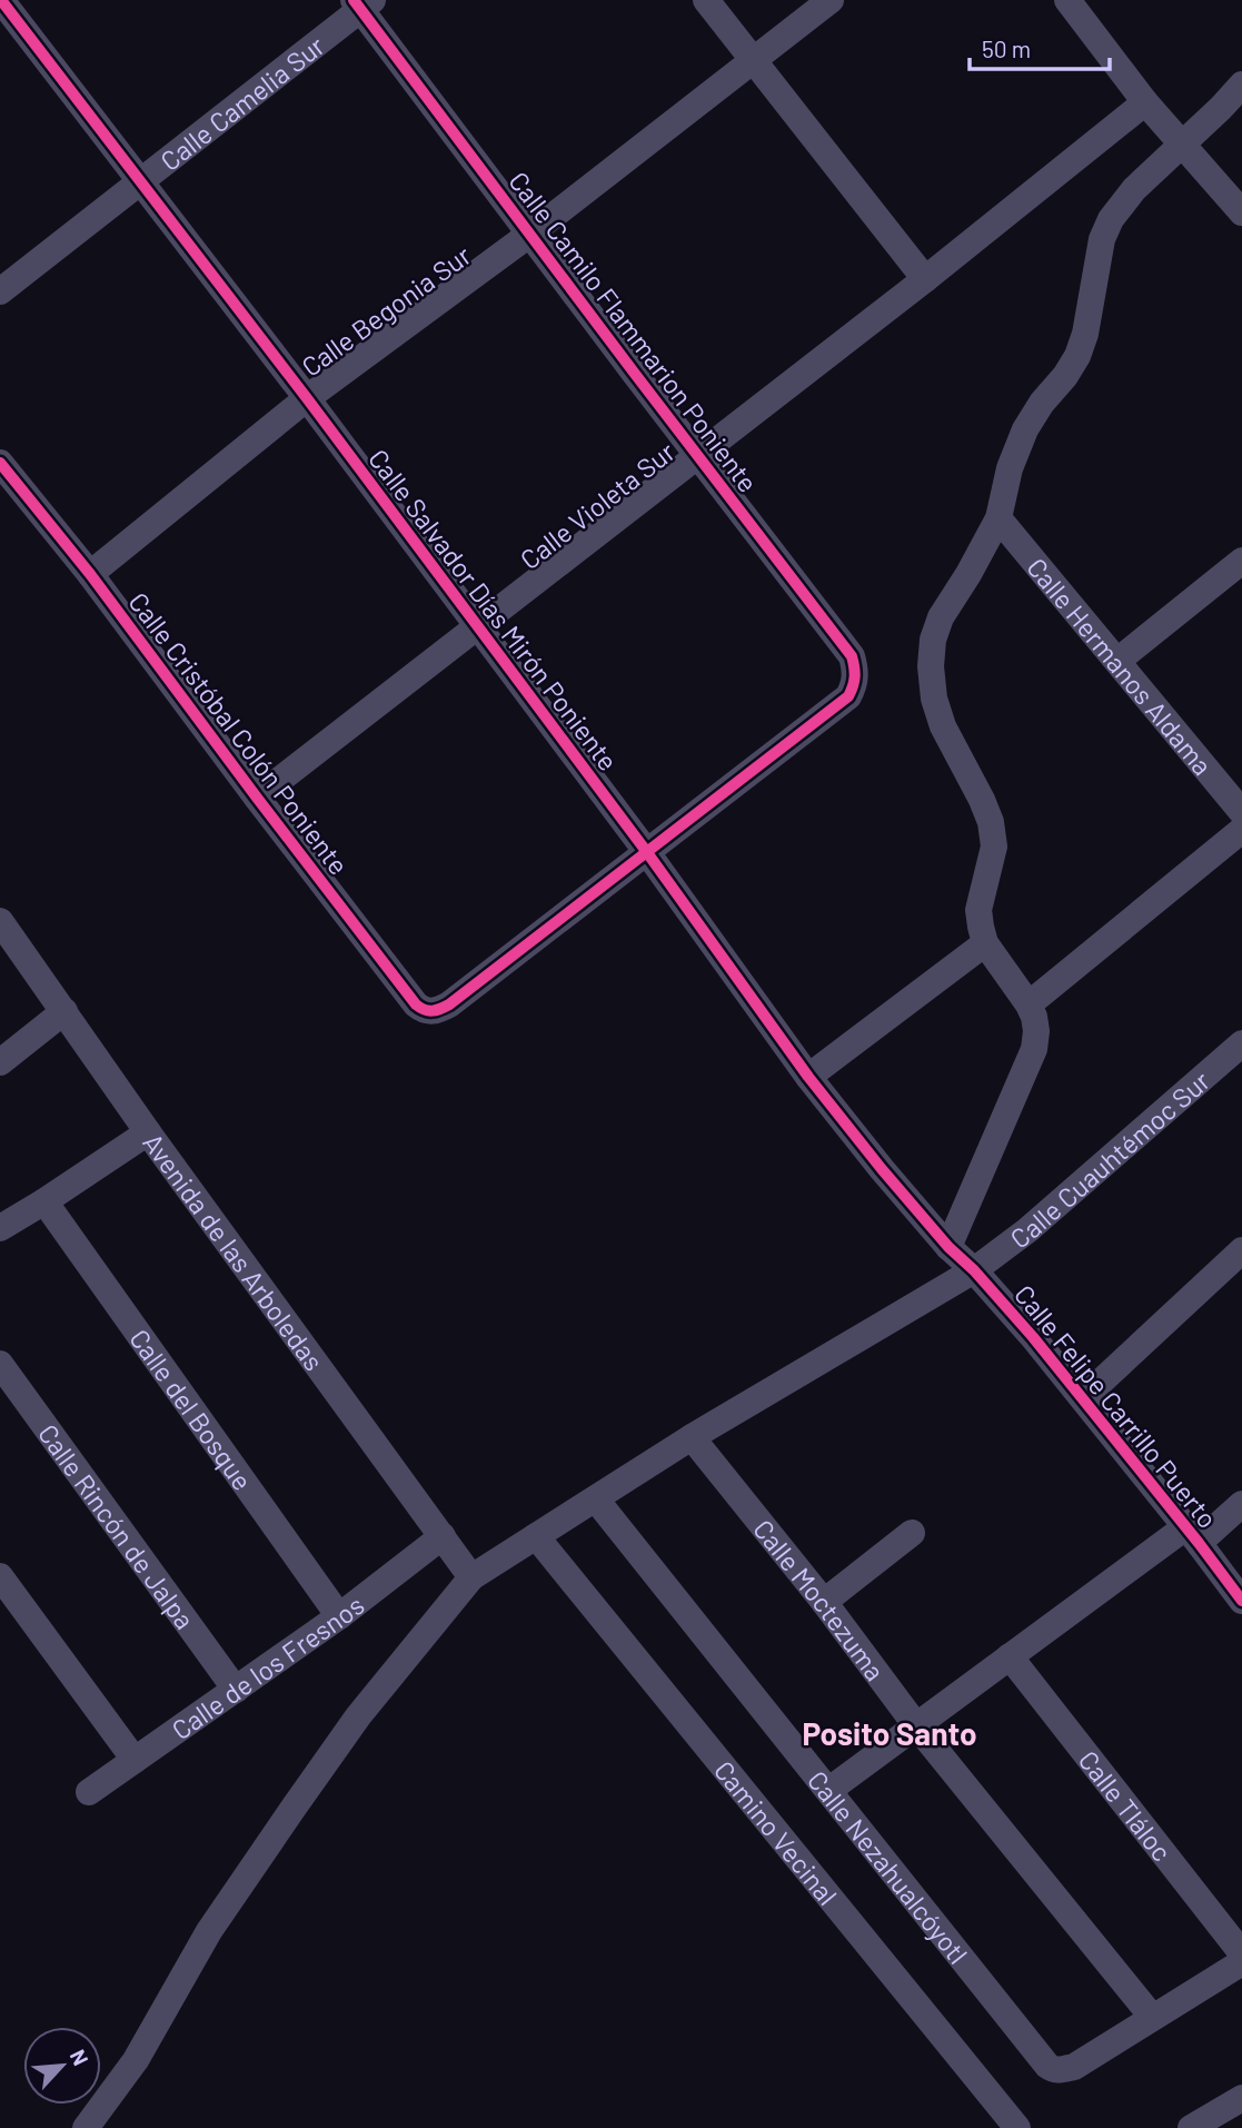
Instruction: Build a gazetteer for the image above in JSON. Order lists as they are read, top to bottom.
{
  "streets": {
    "street": [
      "Calle Camelia Sur",
      "Calle Begonia Sur",
      "Calle Camilo Flammarion Poniente",
      "Calle Violeta Sur",
      "Calle Salvador Días Mirón Poniente",
      "Calle Hermanos Aldama",
      "Calle Cristóbal Colón Poniente",
      "Calle Cuauhtémoc Sur",
      "Avenida de las Arboledas",
      "Calle Felipe Carrillo Puerto",
      "Calle del Bosque",
      "Calle Rincón de Jalpa",
      "Calle Moctezuma",
      "Calle de los Fresnos",
      "Calle Tláloc",
      "Camino Vecinal",
      "Calle Nezahualcóyotl"
    ]
  },
  "crossings": [
    ["Calle Camelia Sur", "Calle Camilo Flammarion Poniente"],
    ["Calle Camelia Sur", "Calle Salvador Días Mirón Poniente"],
    ["Calle Begonia Sur", "Calle Camilo Flammarion Poniente"],
    ["Calle Begonia Sur", "Calle Salvador Días Mirón Poniente"],
    ["Calle Begonia Sur", "Calle Cristóbal Colón Poniente"],
    ["Calle Camilo Flammarion Poniente", "Calle Violeta Sur"],
    ["Calle Camilo Flammarion Poniente", "Calle Salvador Días Mirón Poniente"],
    ["Calle Camilo Flammarion Poniente", "Calle Cristóbal Colón Poniente"],
    ["Calle Violeta Sur", "Calle Salvador Días Mirón Poniente"],
    ["Calle Violeta Sur", "Calle Cristóbal Colón Poniente"],
    ["Calle Salvador Días Mirón Poniente", "Calle Cristóbal Colón Poniente"],
    ["Calle Salvador Días Mirón Poniente", "Calle Felipe Carrillo Puerto"],
    ["Calle Cuauhtémoc Sur", "Avenida de las Arboledas"],
    ["Calle Cuauhtémoc Sur", "Calle Felipe Carrillo Puerto"],
    ["Calle Cuauhtémoc Sur", "Calle Moctezuma"],
    ["Calle Cuauhtémoc Sur", "Camino Vecinal"],
    ["Calle Cuauhtémoc Sur", "Calle Nezahualcóyotl"],
    ["Avenida de las Arboledas", "Calle de los Fresnos"],
    ["Calle del Bosque", "Calle de los Fresnos"],
    ["Calle Rincón de Jalpa", "Calle de los Fresnos"],
    ["Calle Moctezuma", "Calle Nezahualcóyotl"]
  ],
  "districts": ["Posito Santo"],
  "scale_bar": "50 m",
  "north": "top right"
}
